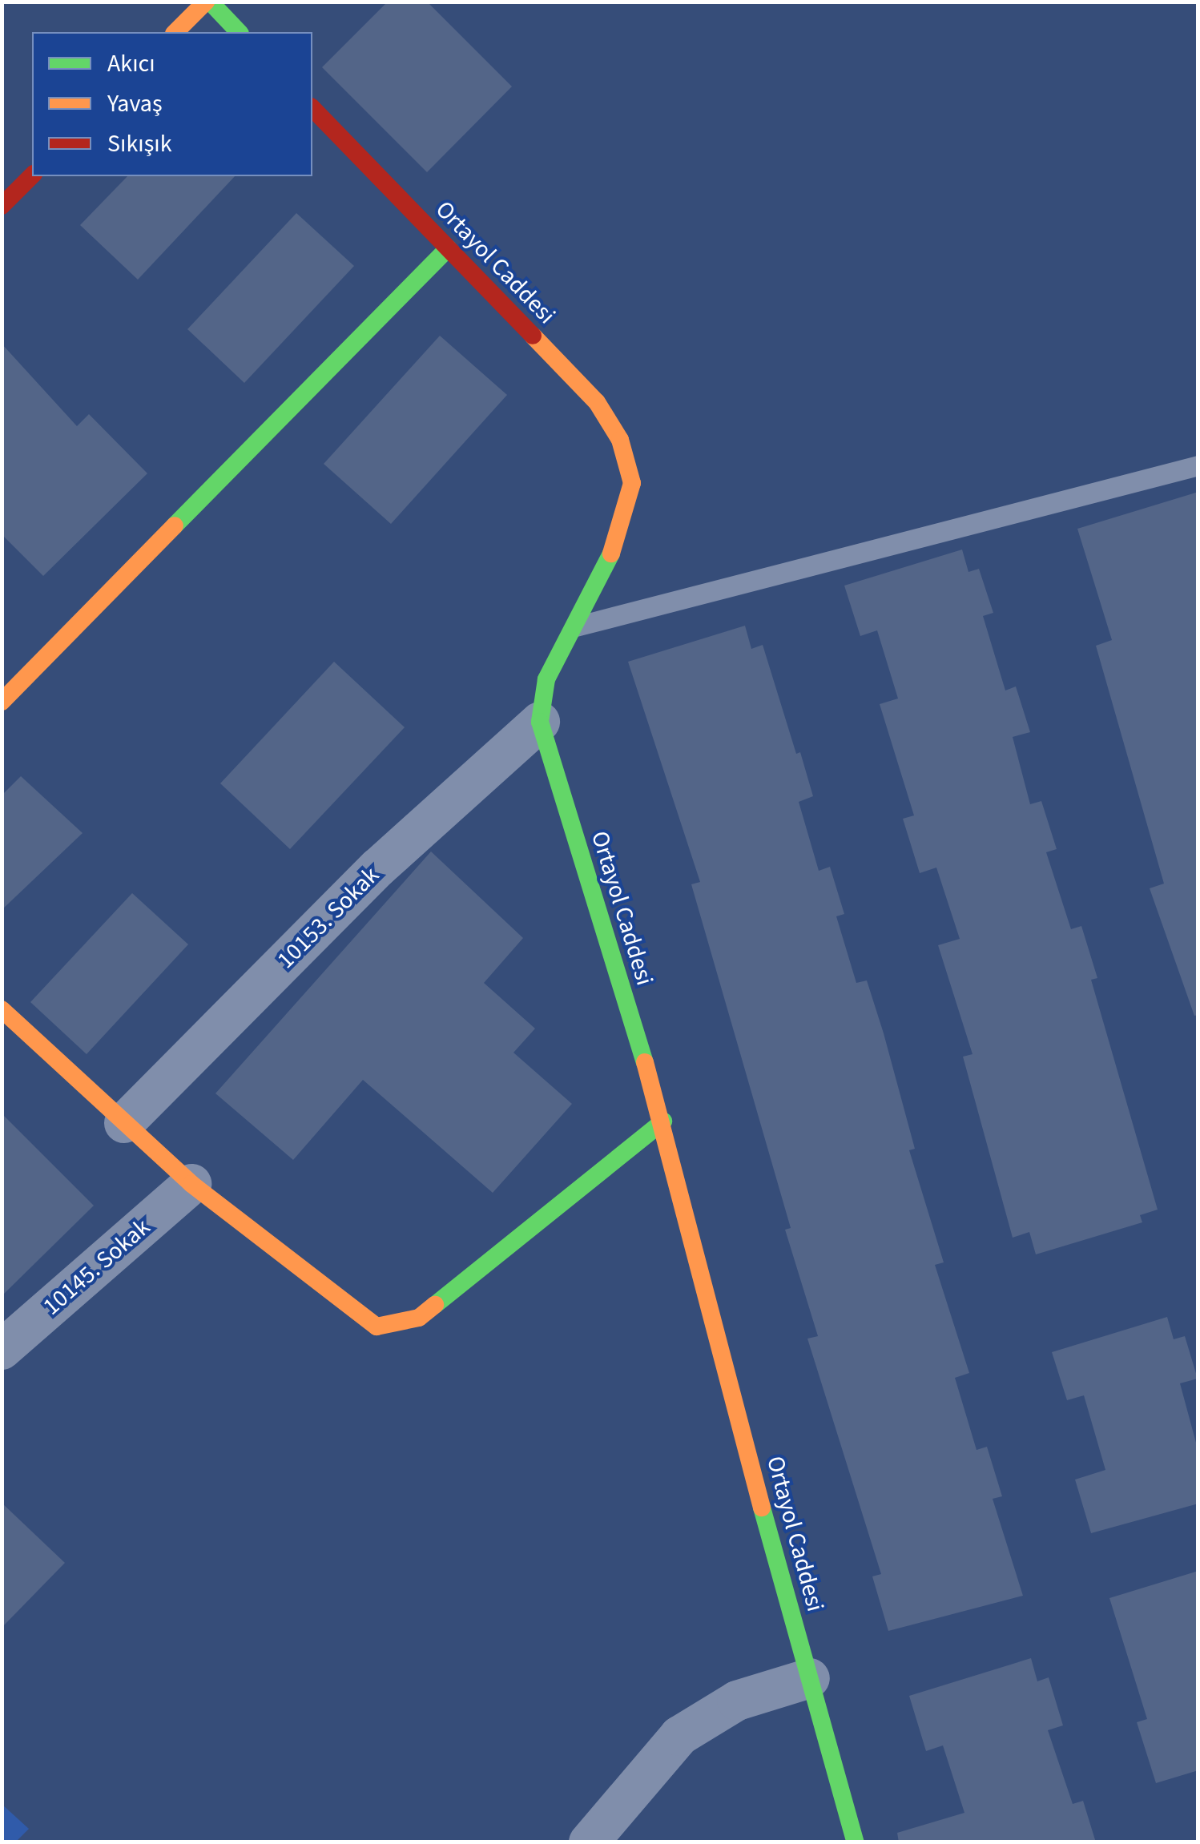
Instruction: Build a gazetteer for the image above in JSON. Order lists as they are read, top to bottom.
{
  "streets": {
    "street": ["Ortayol Caddesi", "10153. Sokak", "10145. Sokak"]
  },
  "crossings": [
    ["Ortayol Caddesi", "10153. Sokak"]
  ],
  "legend": ["Akıcı", "Yavaş", "Sıkışık"]
}
